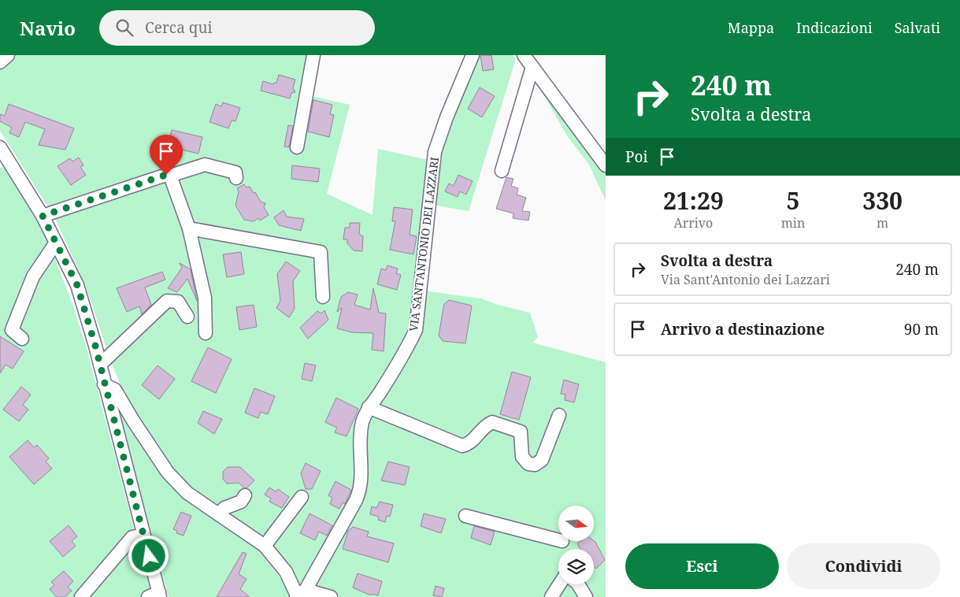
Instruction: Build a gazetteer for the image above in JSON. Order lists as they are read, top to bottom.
{
  "streets": {
    "street": ["VIA SANT'ANTONIO DEI LAZZARI"]
  },
  "north": "right",
  "page": {
    "header": "Navio",
    "search": "Cerca qui",
    "nav": ["Mappa", "Indicazioni", "Salvati"],
    "turn": ["240 m", "Svolta a destra"],
    "then": "Poi",
    "eta": [
      "21:29",
      "Arrivo",
      "5",
      "min",
      "330",
      "m"
    ],
    "list": [
      {
        "name": "Svolta a destra",
        "note": "Via Sant'Antonio dei Lazzari",
        "value": "240 m"
      },
      {
        "name": "Arrivo a destinazione",
        "value": "90 m"
      }
    ],
    "buttons": ["Esci", "Condividi"]
  }
}
